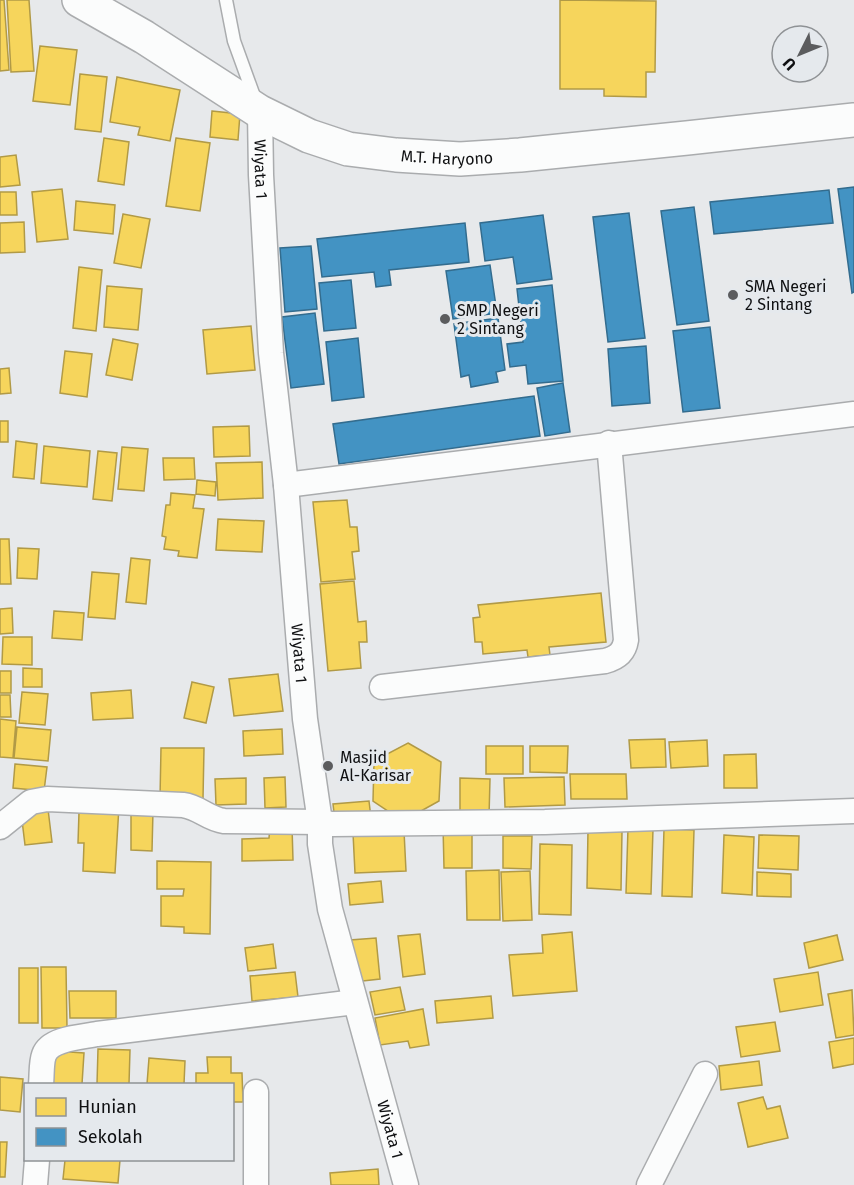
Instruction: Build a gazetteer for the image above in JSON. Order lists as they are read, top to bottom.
{
  "streets": {
    "highway": ["M.T. Haryono"],
    "street": ["Wiyata 1"]
  },
  "crossings": [
    ["M.T. Haryono", "Wiyata 1"]
  ],
  "places": ["SMA Negeri 2 Sintang", "SMP Negeri 2 Sintang", "Masjid Al-Karisar"],
  "legend": ["Hunian", "Sekolah"],
  "north": "bottom left"
}
